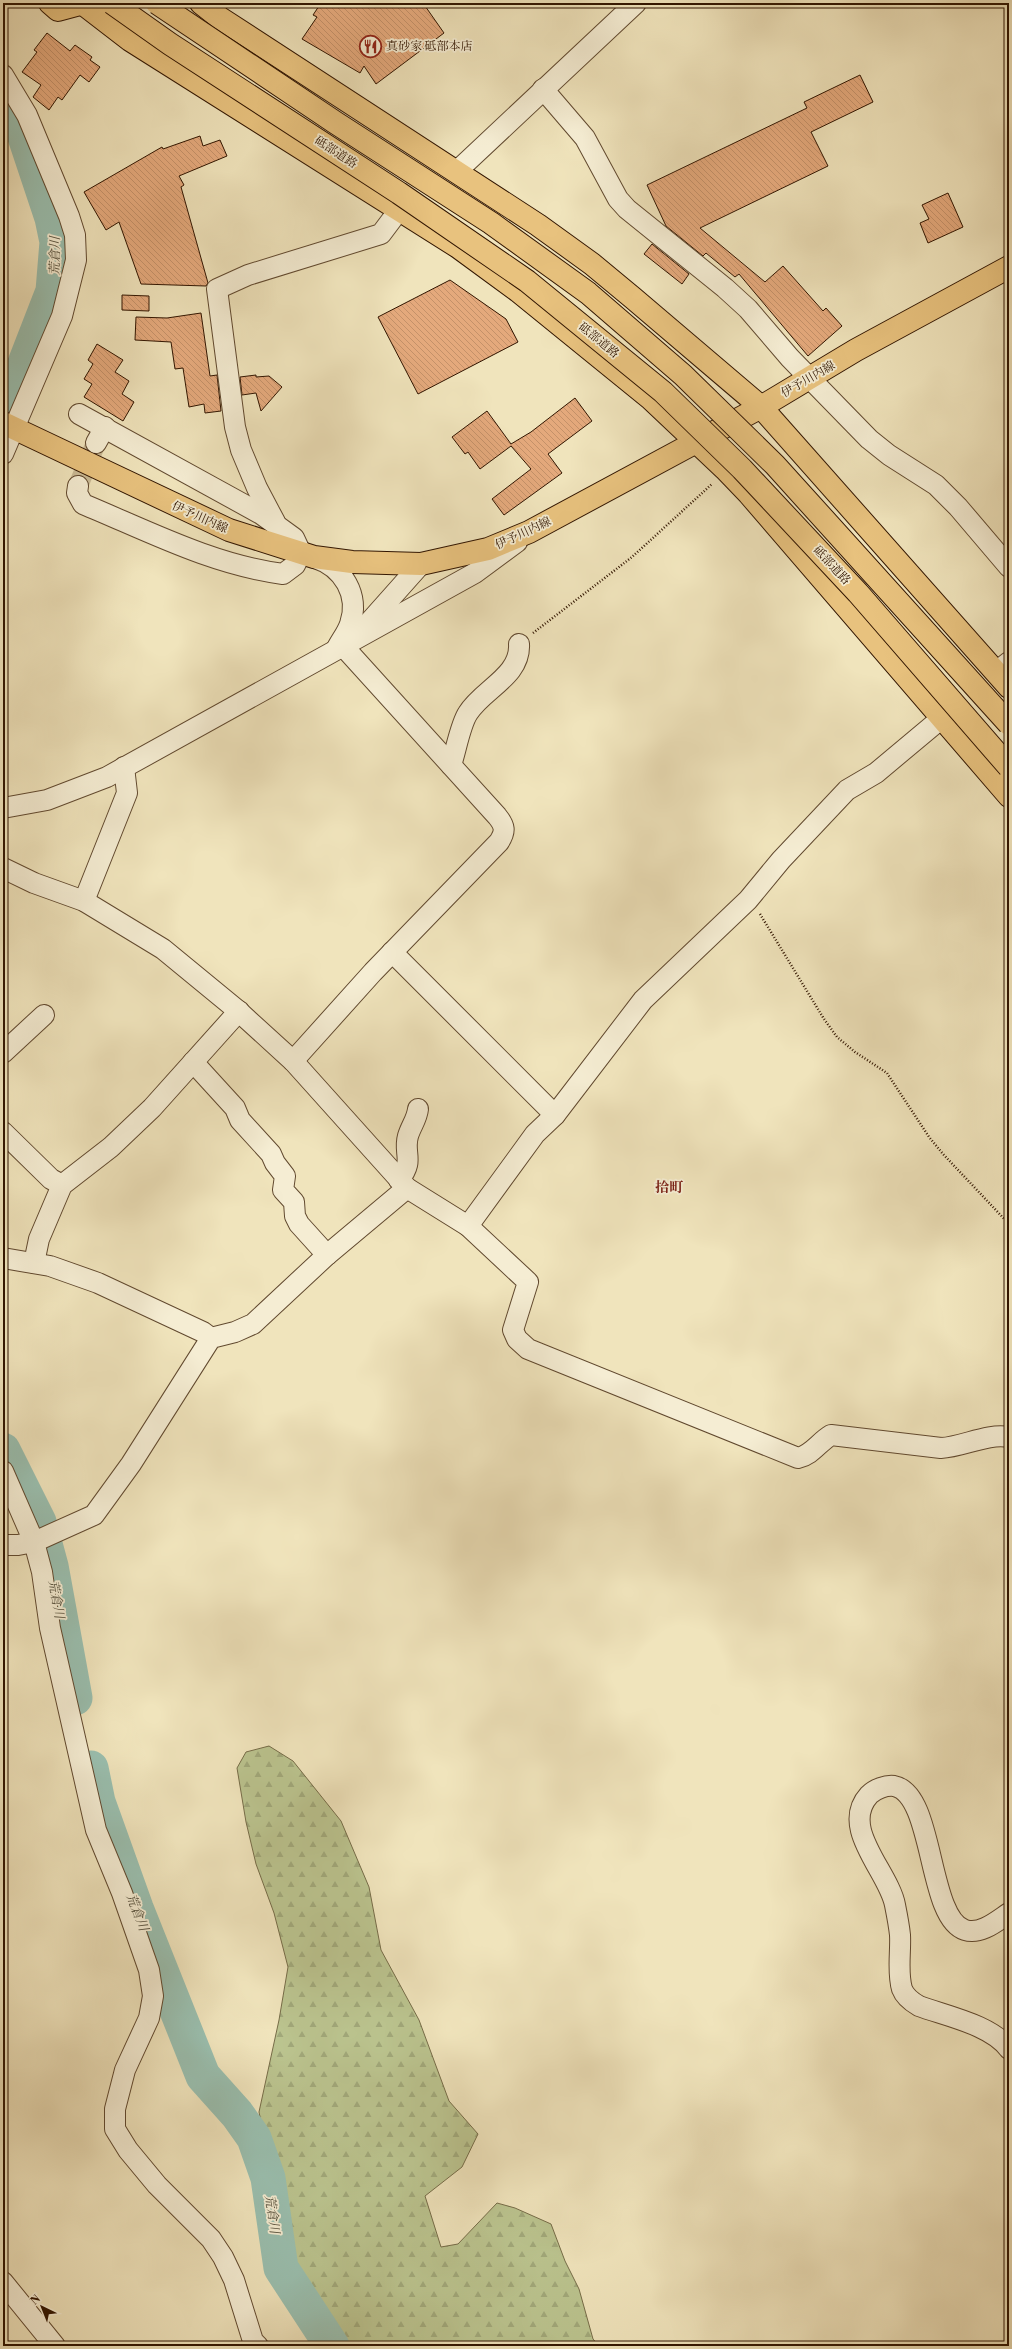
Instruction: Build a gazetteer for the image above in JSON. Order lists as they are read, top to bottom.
{
  "streets": {
    "main road": ["砥部道路", "伊予川内線"]
  },
  "districts": ["拾町"],
  "water": ["荒倉川"],
  "places": {
    "restaurant": ["真砂家 砥部本店"]
  },
  "north": "top left"
}
